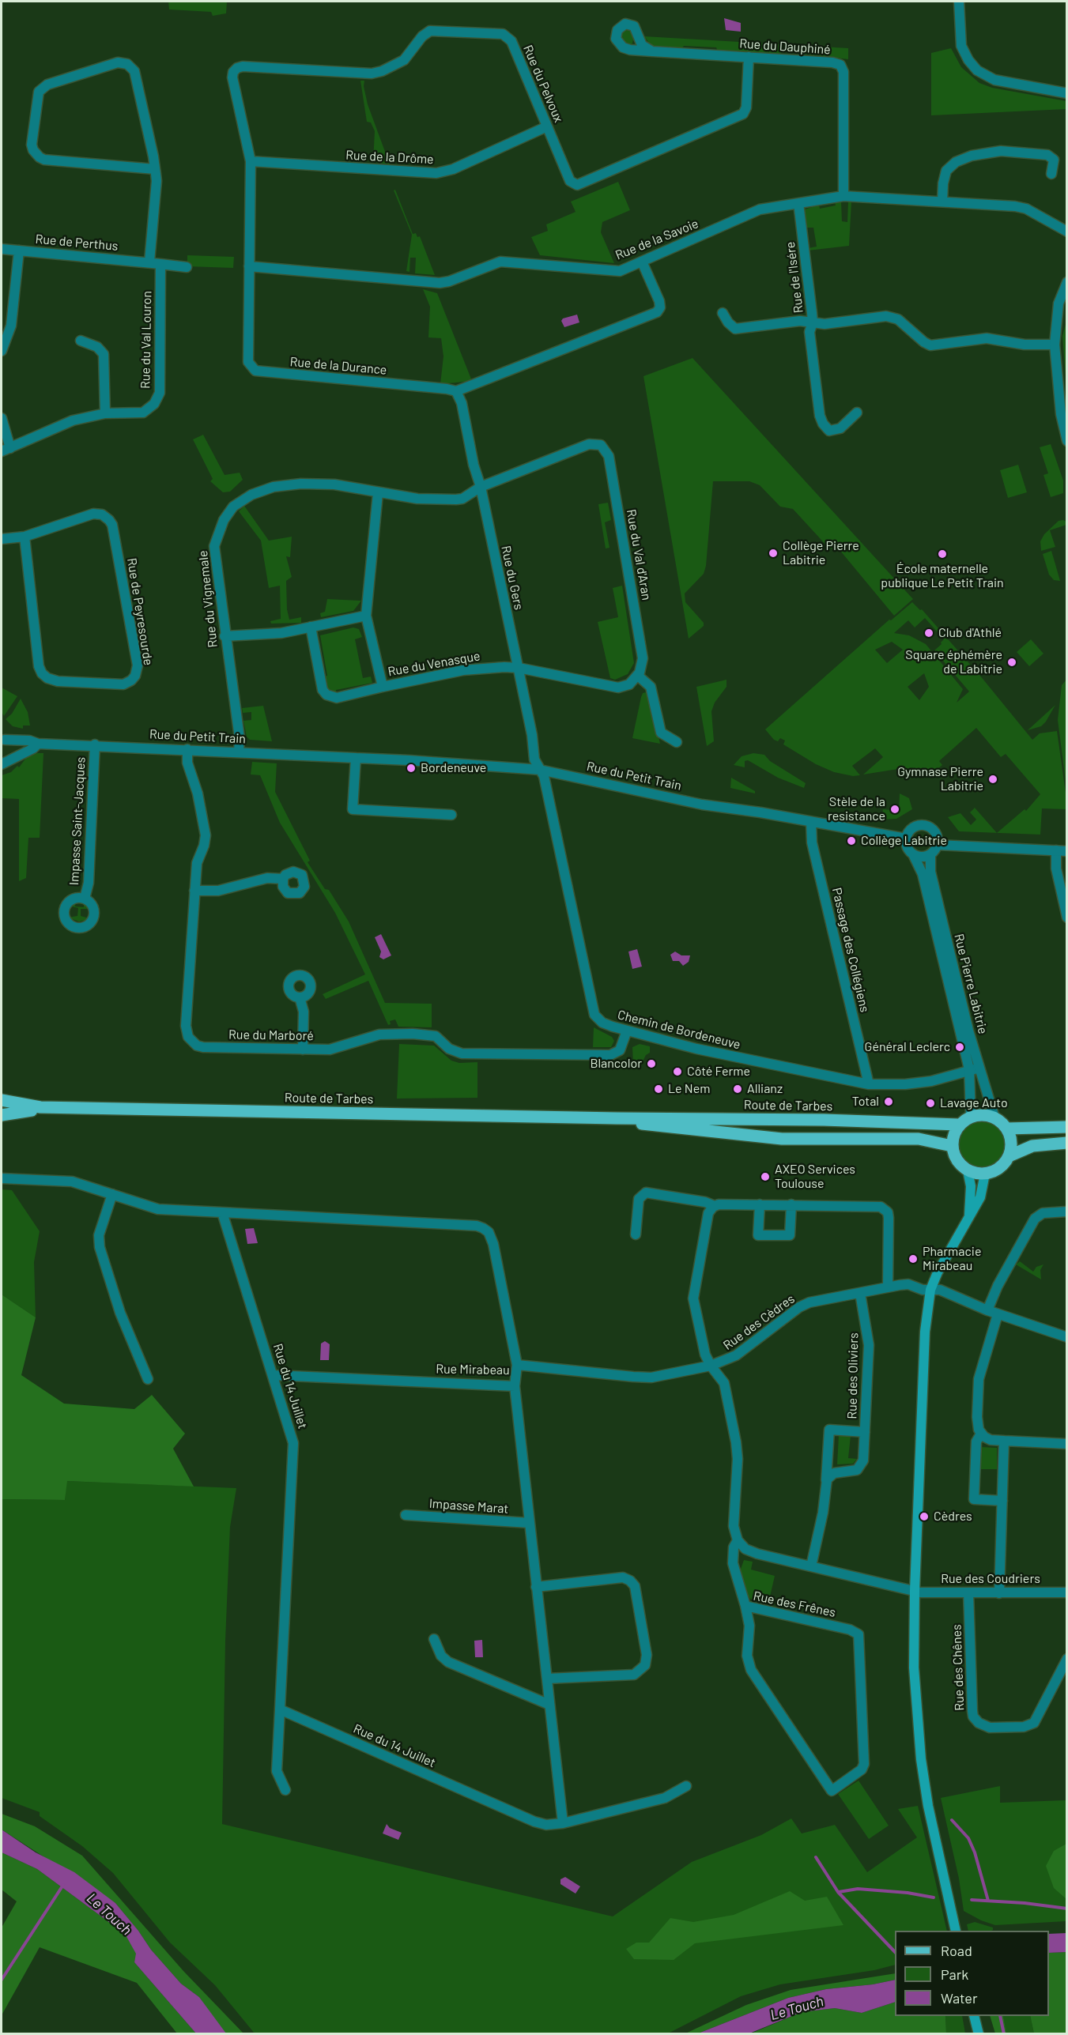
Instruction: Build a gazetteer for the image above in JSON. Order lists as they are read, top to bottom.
{
  "streets": {
    "main road": ["Route de Tarbes"],
    "street": [
      "Rue du Dauphiné",
      "Rue du Pelvoux",
      "Rue de la Drôme",
      "Rue de la Savoie",
      "Rue de Perthus",
      "Rue de l'Isére",
      "Rue du Val Louron",
      "Rue de la Durance",
      "Rue du Val d'Aran",
      "Rue du Gers",
      "Rue du Vignemale",
      "Rue de Peyresourde",
      "Rue du Venasque",
      "Rue du Petit Train",
      "Impasse Saint-Jacques",
      "Passage des Collégiens",
      "Rue Pierre Labitrie",
      "Chemin de Bordeneuve",
      "Rue du Marboré",
      "Rue des Cèdres",
      "Rue Mirabeau",
      "Rue des Oliviers",
      "Rue du 14 Juillet",
      "Impasse Marat",
      "Rue des Coudriers",
      "Rue des Frênes",
      "Rue des Chênes"
    ]
  },
  "crossings": [
    ["Rue du Dauphiné", "Rue du Pelvoux"],
    ["Rue du Dauphiné", "Rue de la Savoie"],
    ["Rue du Pelvoux", "Rue de la Drôme"],
    ["Rue du Pelvoux", "Rue de la Durance"],
    ["Rue de la Drôme", "Rue de la Durance"],
    ["Rue de la Savoie", "Rue de l'Isére"],
    ["Rue de la Savoie", "Rue de la Durance"],
    ["Rue de la Durance", "Rue du Gers"],
    ["Rue du Val d'Aran", "Rue du Gers"],
    ["Rue du Val d'Aran", "Rue du Vignemale"],
    ["Rue du Gers", "Rue du Vignemale"],
    ["Rue du Gers", "Rue du Venasque"],
    ["Rue du Gers", "Rue du Petit Train"],
    ["Rue du Gers", "Chemin de Bordeneuve"],
    ["Rue du Vignemale", "Rue du Venasque"],
    ["Rue du Vignemale", "Rue du Petit Train"],
    ["Rue du Petit Train", "Impasse Saint-Jacques"],
    ["Rue du Petit Train", "Passage des Collégiens"],
    ["Rue du Petit Train", "Rue Pierre Labitrie"],
    ["Rue du Petit Train", "Chemin de Bordeneuve"],
    ["Rue du Petit Train", "Rue du Marboré"],
    ["Passage des Collégiens", "Chemin de Bordeneuve"],
    ["Rue Pierre Labitrie", "Chemin de Bordeneuve"],
    ["Rue Pierre Labitrie", "Route de Tarbes"],
    ["Chemin de Bordeneuve", "Rue du Marboré"],
    ["Rue des Cèdres", "Rue Mirabeau"],
    ["Rue des Cèdres", "Rue des Oliviers"],
    ["Rue Mirabeau", "Rue du 14 Juillet"],
    ["Rue des Coudriers", "Rue des Chênes"]
  ],
  "water": ["Le Touch"],
  "places": [
    "Collège Pierre Labitrie",
    "École maternelle publique Le Petit Train",
    "Club d'Athlé",
    "Square éphémère de Labitrie",
    "Bordeneuve",
    "Gymnase Pierre Labitrie",
    "Stèle de la resistance",
    "Collège Labitrie",
    "Général Leclerc",
    "Blancolor",
    "Côté Ferme",
    "Le Nem",
    "Allianz",
    "Total",
    "Lavage Auto",
    "AXEO Services Toulouse",
    "Pharmacie Mirabeau",
    "Cèdres"
  ],
  "legend": ["Road", "Park", "Water"]
}
